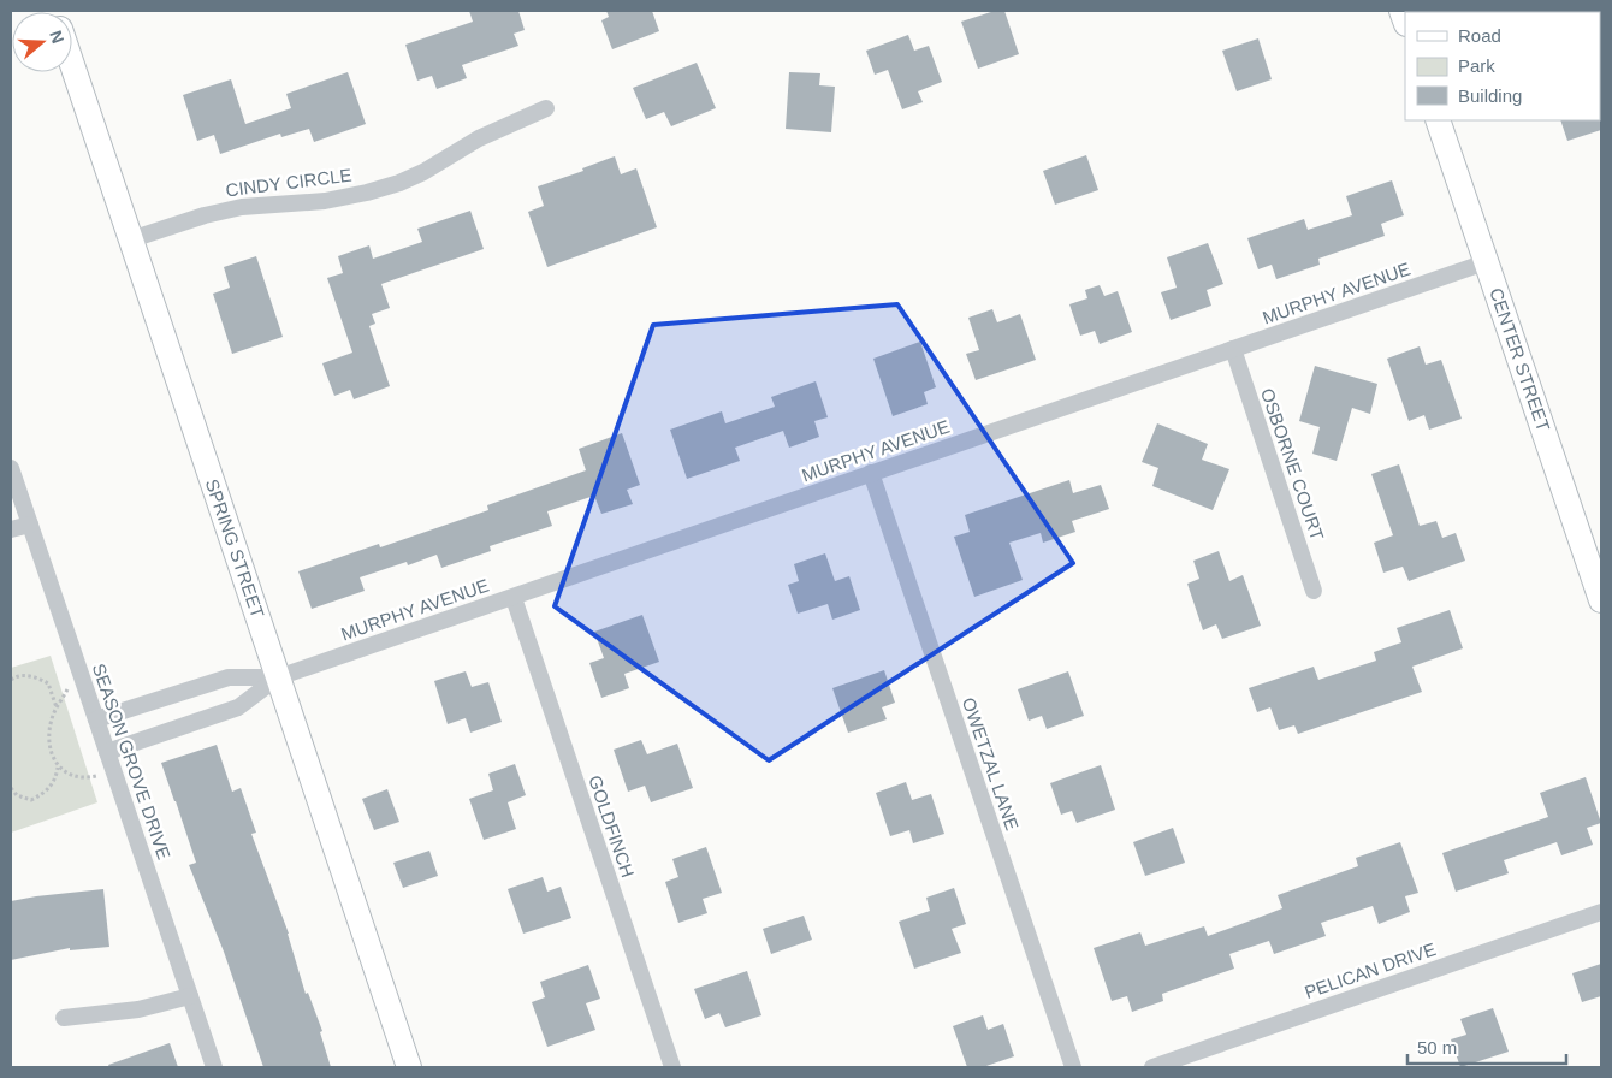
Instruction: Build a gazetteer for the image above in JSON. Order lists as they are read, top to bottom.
{
  "streets": {
    "street": [
      "CINDY CIRCLE",
      "MURPHY AVENUE",
      "CENTER STREET",
      "OSBORNE COURT",
      "SPRING STREET",
      "SEASON GROVE DRIVE",
      "OWETZAL LANE",
      "GOLDFINCH",
      "PELICAN DRIVE"
    ]
  },
  "crossings": [
    ["CINDY CIRCLE", "SPRING STREET"],
    ["MURPHY AVENUE", "CENTER STREET"],
    ["MURPHY AVENUE", "OSBORNE COURT"],
    ["MURPHY AVENUE", "SPRING STREET"],
    ["MURPHY AVENUE", "OWETZAL LANE"],
    ["MURPHY AVENUE", "GOLDFINCH"]
  ],
  "legend": ["Road", "Park", "Building"],
  "scale_bar": "50 m",
  "north": "right"
}
